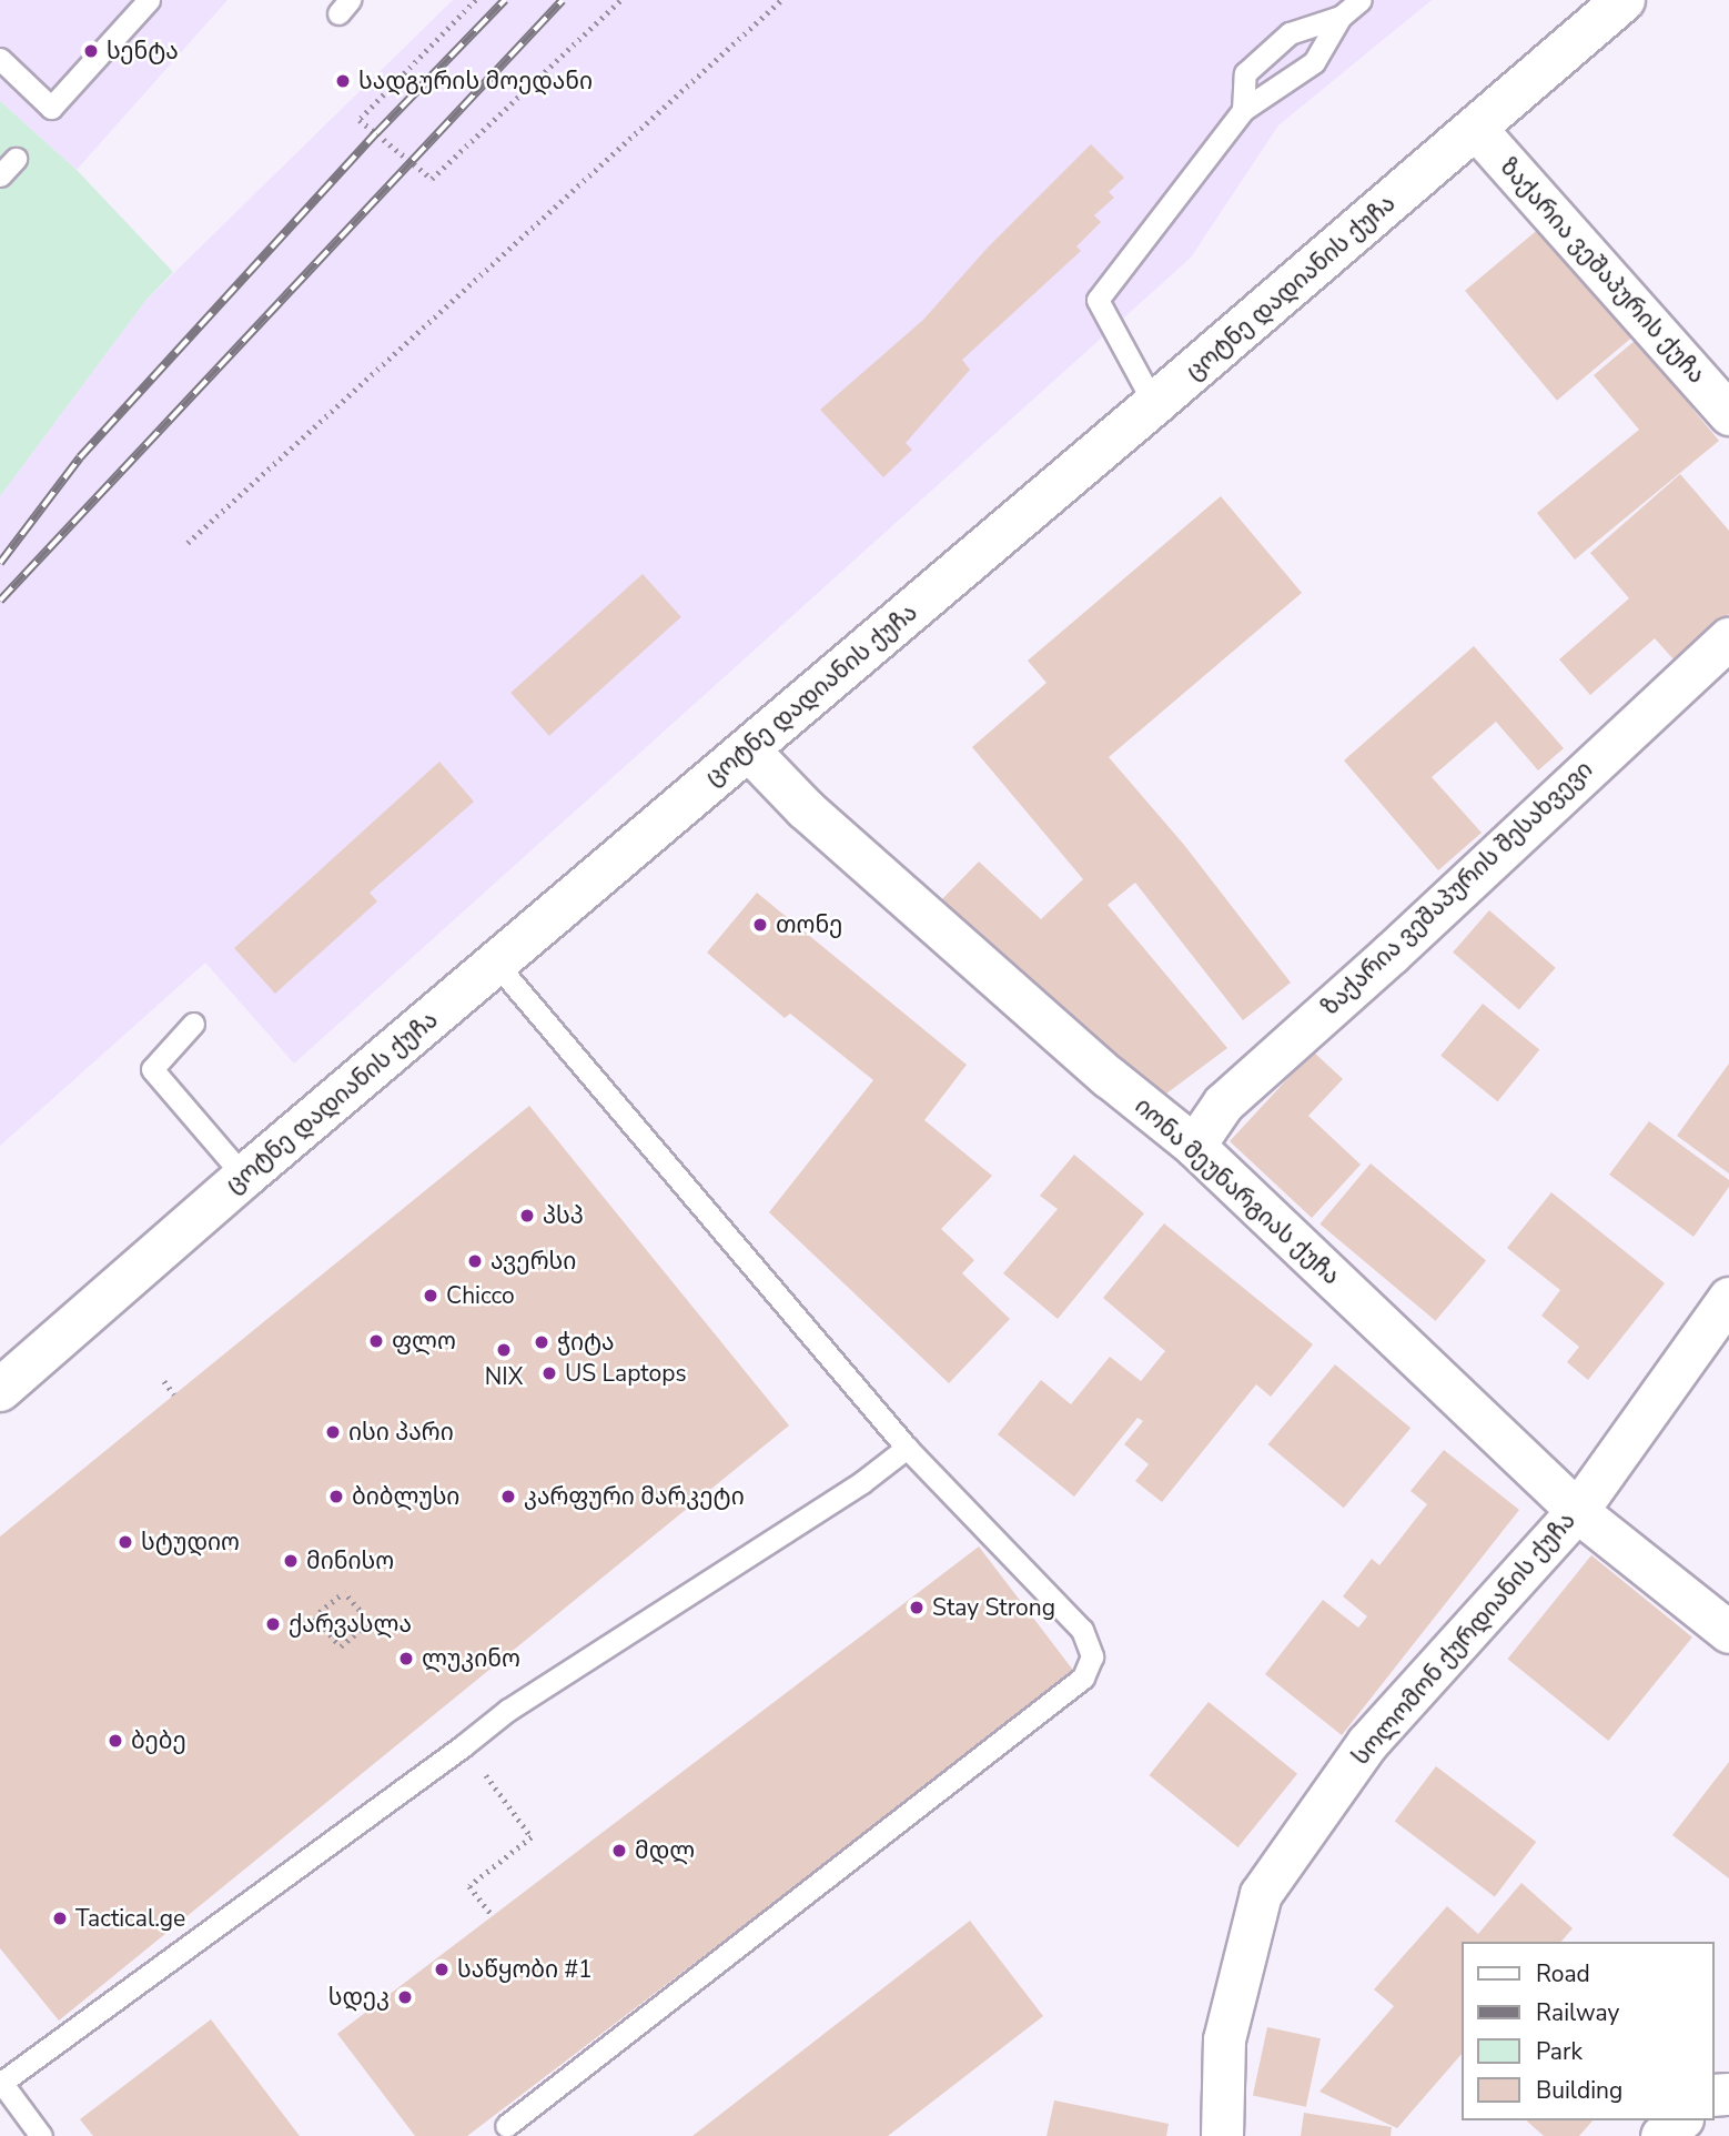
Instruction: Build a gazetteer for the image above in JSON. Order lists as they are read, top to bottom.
{
  "streets": {
    "main road": ["ცოტნე დადიანის ქუჩა"],
    "street": [
      "ზაქარია ვეშაპურის ქუჩა",
      "ზაქარია ვეშაპურის შესახვევი",
      "იონა მეუნარგიას ქუჩა",
      "სოლომონ ქურდიანის ქუჩა"
    ]
  },
  "crossings": [
    ["ზაქარია ვეშაპურის ქუჩა", "ცოტნე დადიანის ქუჩა"],
    ["ცოტნე დადიანის ქუჩა", "იონა მეუნარგიას ქუჩა"],
    ["ზაქარია ვეშაპურის შესახვევი", "იონა მეუნარგიას ქუჩა"],
    ["იონა მეუნარგიას ქუჩა", "სოლომონ ქურდიანის ქუჩა"]
  ],
  "places": [
    "სენტა",
    "სადგურის მოედანი",
    "თონე",
    "პსპ",
    "ავერსი",
    "Chicco",
    "ფლო",
    "ჭიტა",
    "NIX",
    "US Laptops",
    "ისი პარი",
    "ბიბლუსი",
    "კარფური მარკეტი",
    "სტუდიო",
    "მინისო",
    "Stay Strong",
    "ქარვასლა",
    "ლუკინო",
    "ბებე",
    "მდლ",
    "Tactical.ge",
    "საწყობი #1",
    "სდეკ"
  ],
  "legend": [
    "Road",
    "Railway",
    "Park",
    "Building"
  ]
}
